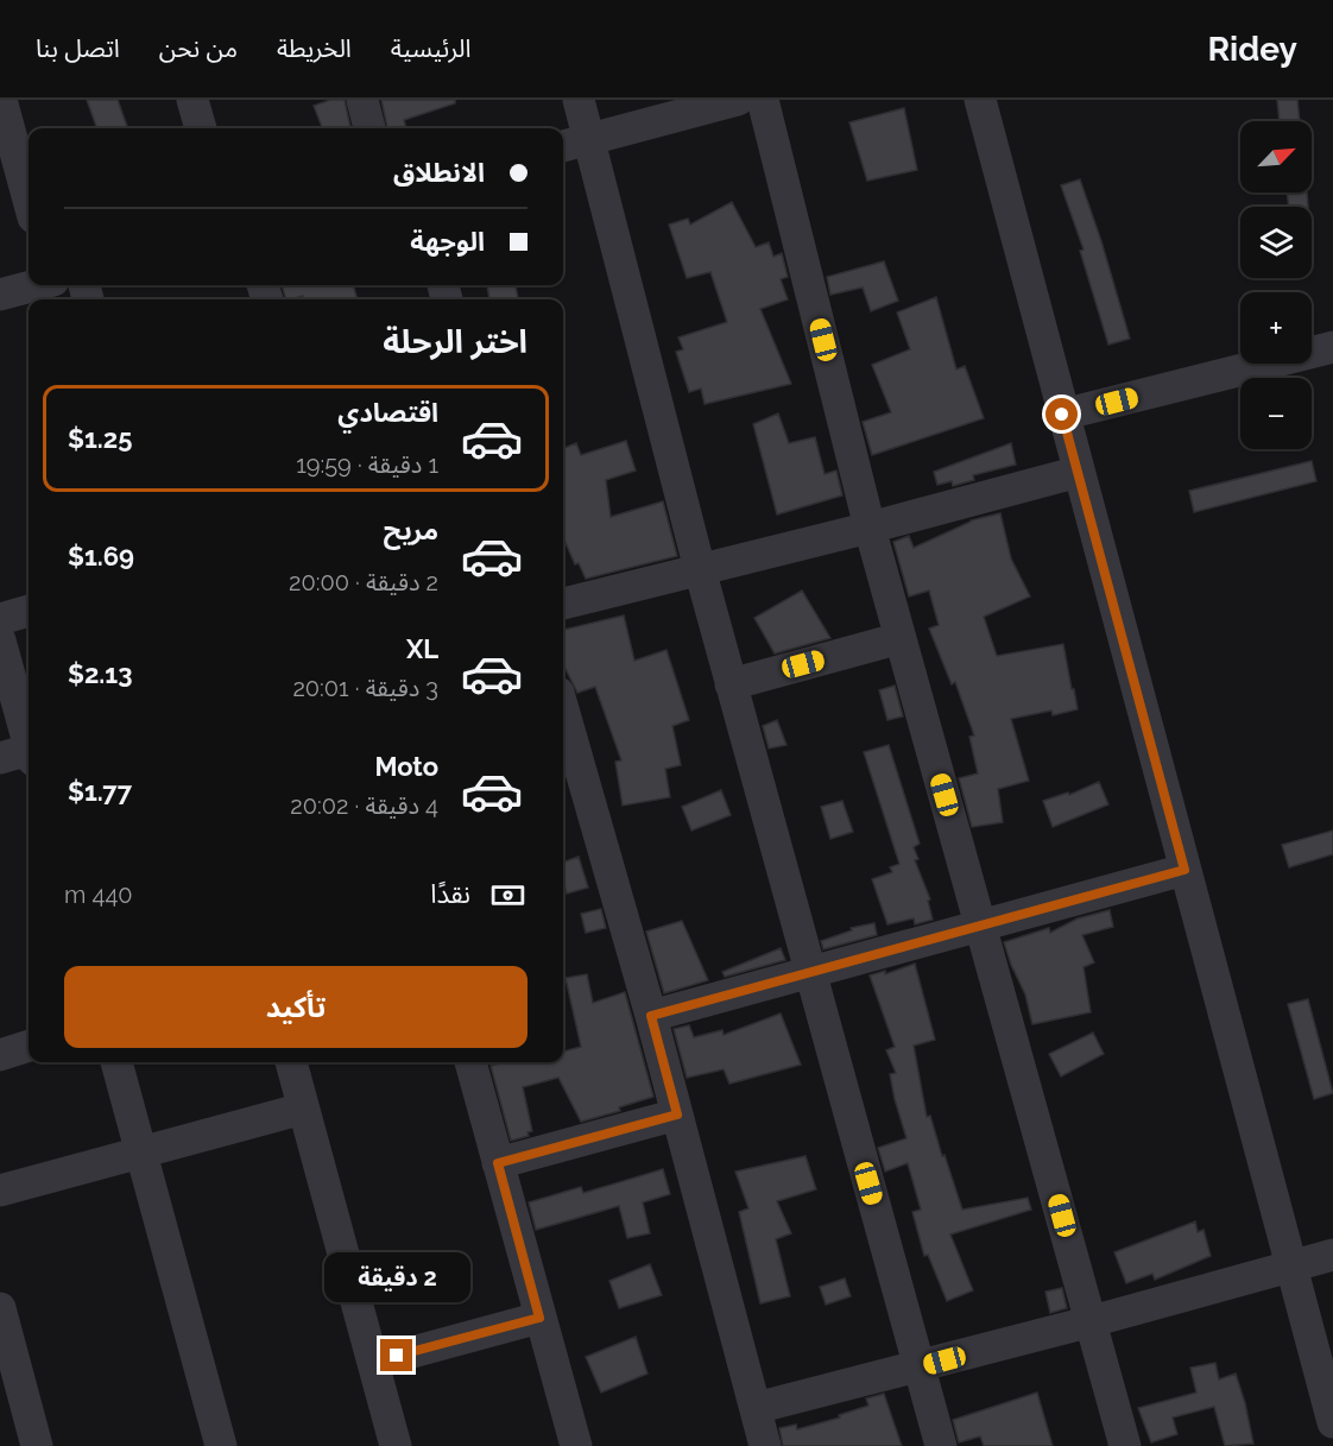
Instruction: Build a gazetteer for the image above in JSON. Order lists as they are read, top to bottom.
{
  "north": "top right",
  "page": {
    "header": "Ridey",
    "nav": [
      "الرئيسية",
      "الخريطة",
      "من نحن",
      "اتصل بنا"
    ],
    "map_buttons": ["+", "−"],
    "banner": ["الانطلاق", "الوجهة"],
    "heading": "اختر الرحلة",
    "list": [
      {
        "name": "اقتصادي",
        "note": "1 دقيقة · 19:59",
        "value": "$1.25"
      },
      {
        "name": "مريح",
        "note": "2 دقيقة · 20:00",
        "value": "$1.69"
      },
      {
        "name": "XL",
        "note": "3 دقيقة · 20:01",
        "value": "$2.13"
      },
      {
        "name": "Moto",
        "note": "4 دقيقة · 20:02",
        "value": "$1.77"
      }
    ],
    "pay": ["نقدًا", "440 m"],
    "buttons": "تأكيد",
    "bubble": "2 دقيقة"
  }
}
